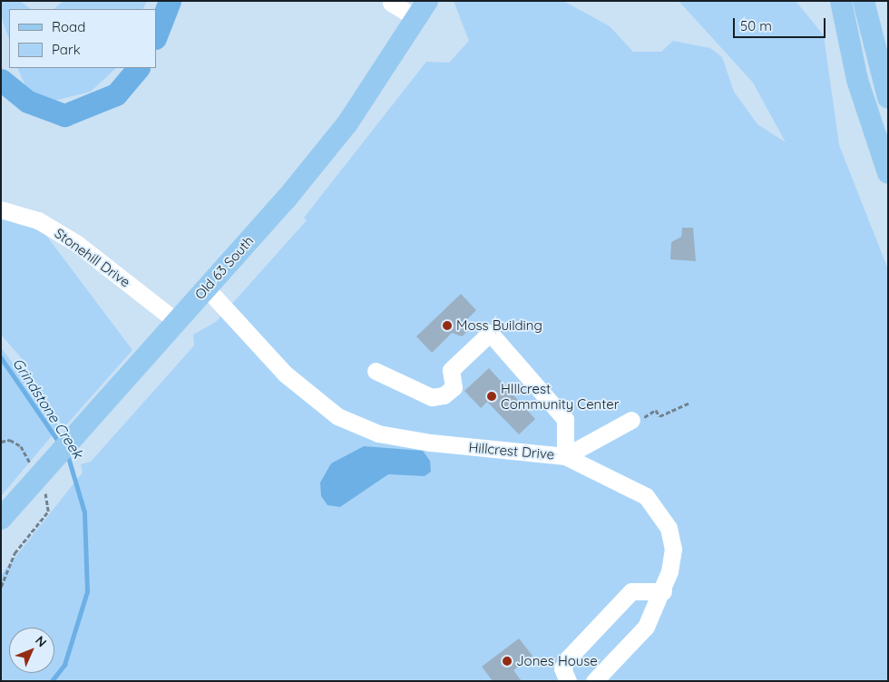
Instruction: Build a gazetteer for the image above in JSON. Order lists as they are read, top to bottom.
{
  "streets": {
    "main road": ["Old 63 South"],
    "street": ["Stonehill Drive", "Hillcrest Drive"]
  },
  "crossings": [
    ["Stonehill Drive", "Old 63 South"],
    ["Old 63 South", "Hillcrest Drive"]
  ],
  "water": ["Grindstone Creek"],
  "places": ["Moss Building", "HIllcrest Community Center", "Jones House"],
  "legend": ["Road", "Park"],
  "scale_bar": "50 m",
  "north": "top right"
}
